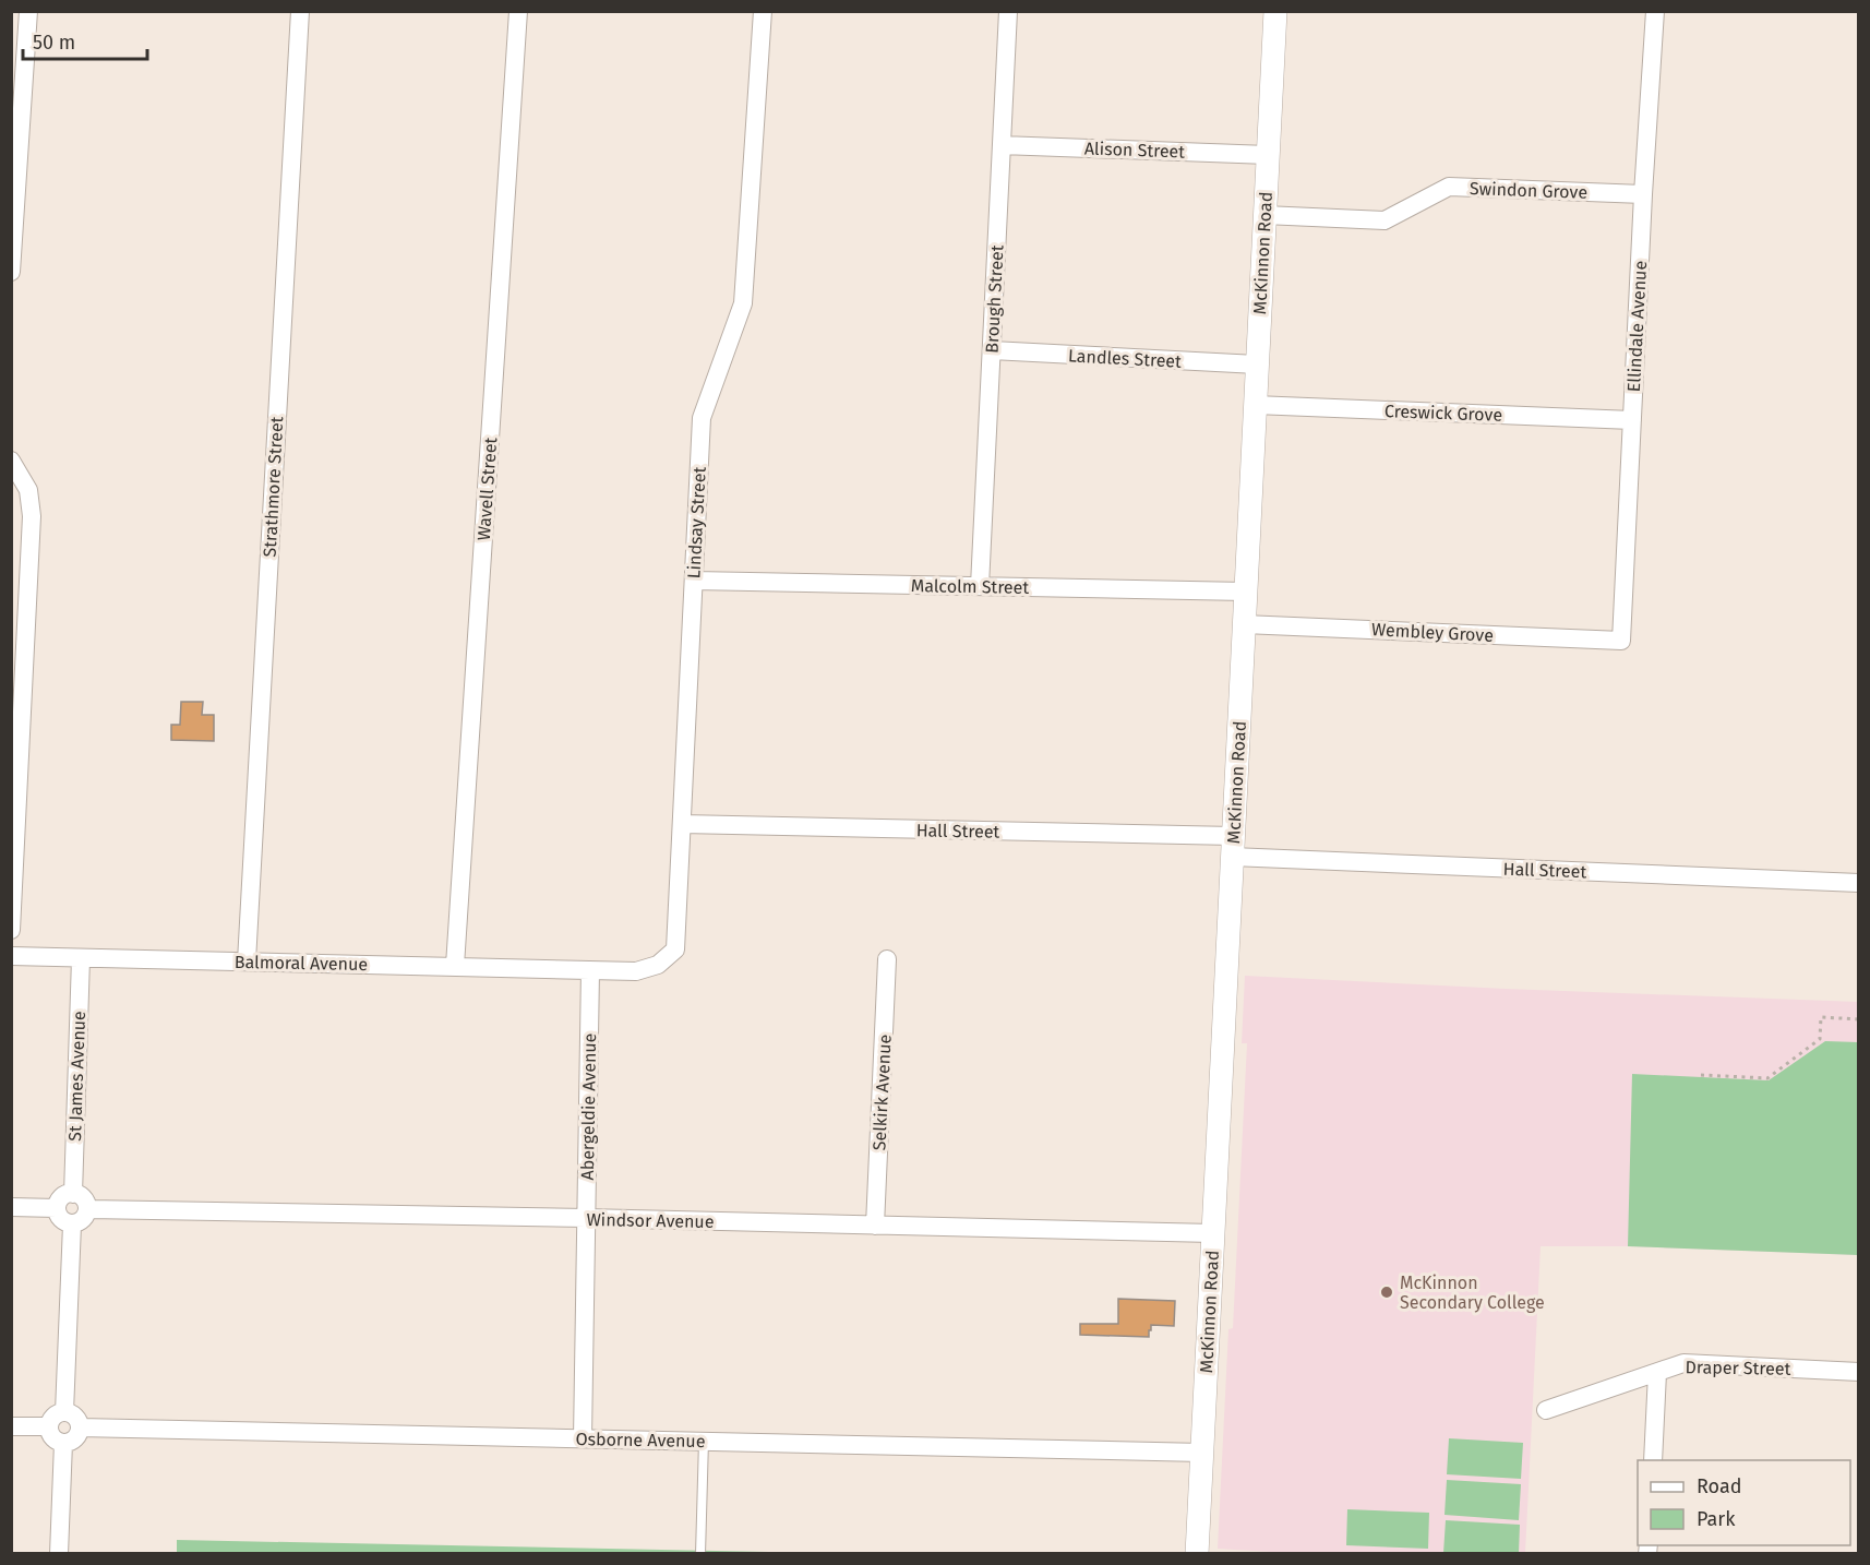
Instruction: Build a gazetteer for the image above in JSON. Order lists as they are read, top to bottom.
{
  "streets": {
    "street": [
      "Alison Street",
      "Swindon Grove",
      "McKinnon Road",
      "Brough Street",
      "Ellindale Avenue",
      "Landles Street",
      "Creswick Grove",
      "Strathmore Street",
      "Wavell Street",
      "Lindsay Street",
      "Malcolm Street",
      "Wembley Grove",
      "Hall Street",
      "Balmoral Avenue",
      "St James Avenue",
      "Selkirk Avenue",
      "Abergeldie Avenue",
      "Windsor Avenue",
      "Draper Street",
      "Osborne Avenue"
    ]
  },
  "crossings": [
    ["Alison Street", "McKinnon Road"],
    ["Alison Street", "Brough Street"],
    ["Swindon Grove", "McKinnon Road"],
    ["Swindon Grove", "Ellindale Avenue"],
    ["McKinnon Road", "Landles Street"],
    ["McKinnon Road", "Creswick Grove"],
    ["McKinnon Road", "Malcolm Street"],
    ["McKinnon Road", "Wembley Grove"],
    ["McKinnon Road", "Hall Street"],
    ["McKinnon Road", "Windsor Avenue"],
    ["McKinnon Road", "Osborne Avenue"],
    ["Brough Street", "Landles Street"],
    ["Brough Street", "Malcolm Street"],
    ["Ellindale Avenue", "Creswick Grove"],
    ["Ellindale Avenue", "Wembley Grove"],
    ["Strathmore Street", "Balmoral Avenue"],
    ["Wavell Street", "Balmoral Avenue"],
    ["Lindsay Street", "Malcolm Street"],
    ["Lindsay Street", "Hall Street"],
    ["Lindsay Street", "Balmoral Avenue"],
    ["Lindsay Street", "Abergeldie Avenue"],
    ["Balmoral Avenue", "St James Avenue"],
    ["Balmoral Avenue", "Abergeldie Avenue"],
    ["St James Avenue", "Windsor Avenue"],
    ["Selkirk Avenue", "Windsor Avenue"],
    ["Abergeldie Avenue", "Windsor Avenue"],
    ["Abergeldie Avenue", "Osborne Avenue"]
  ],
  "places": ["McKinnon Secondary College"],
  "legend": ["Road", "Park"],
  "scale_bar": "50 m"
}
